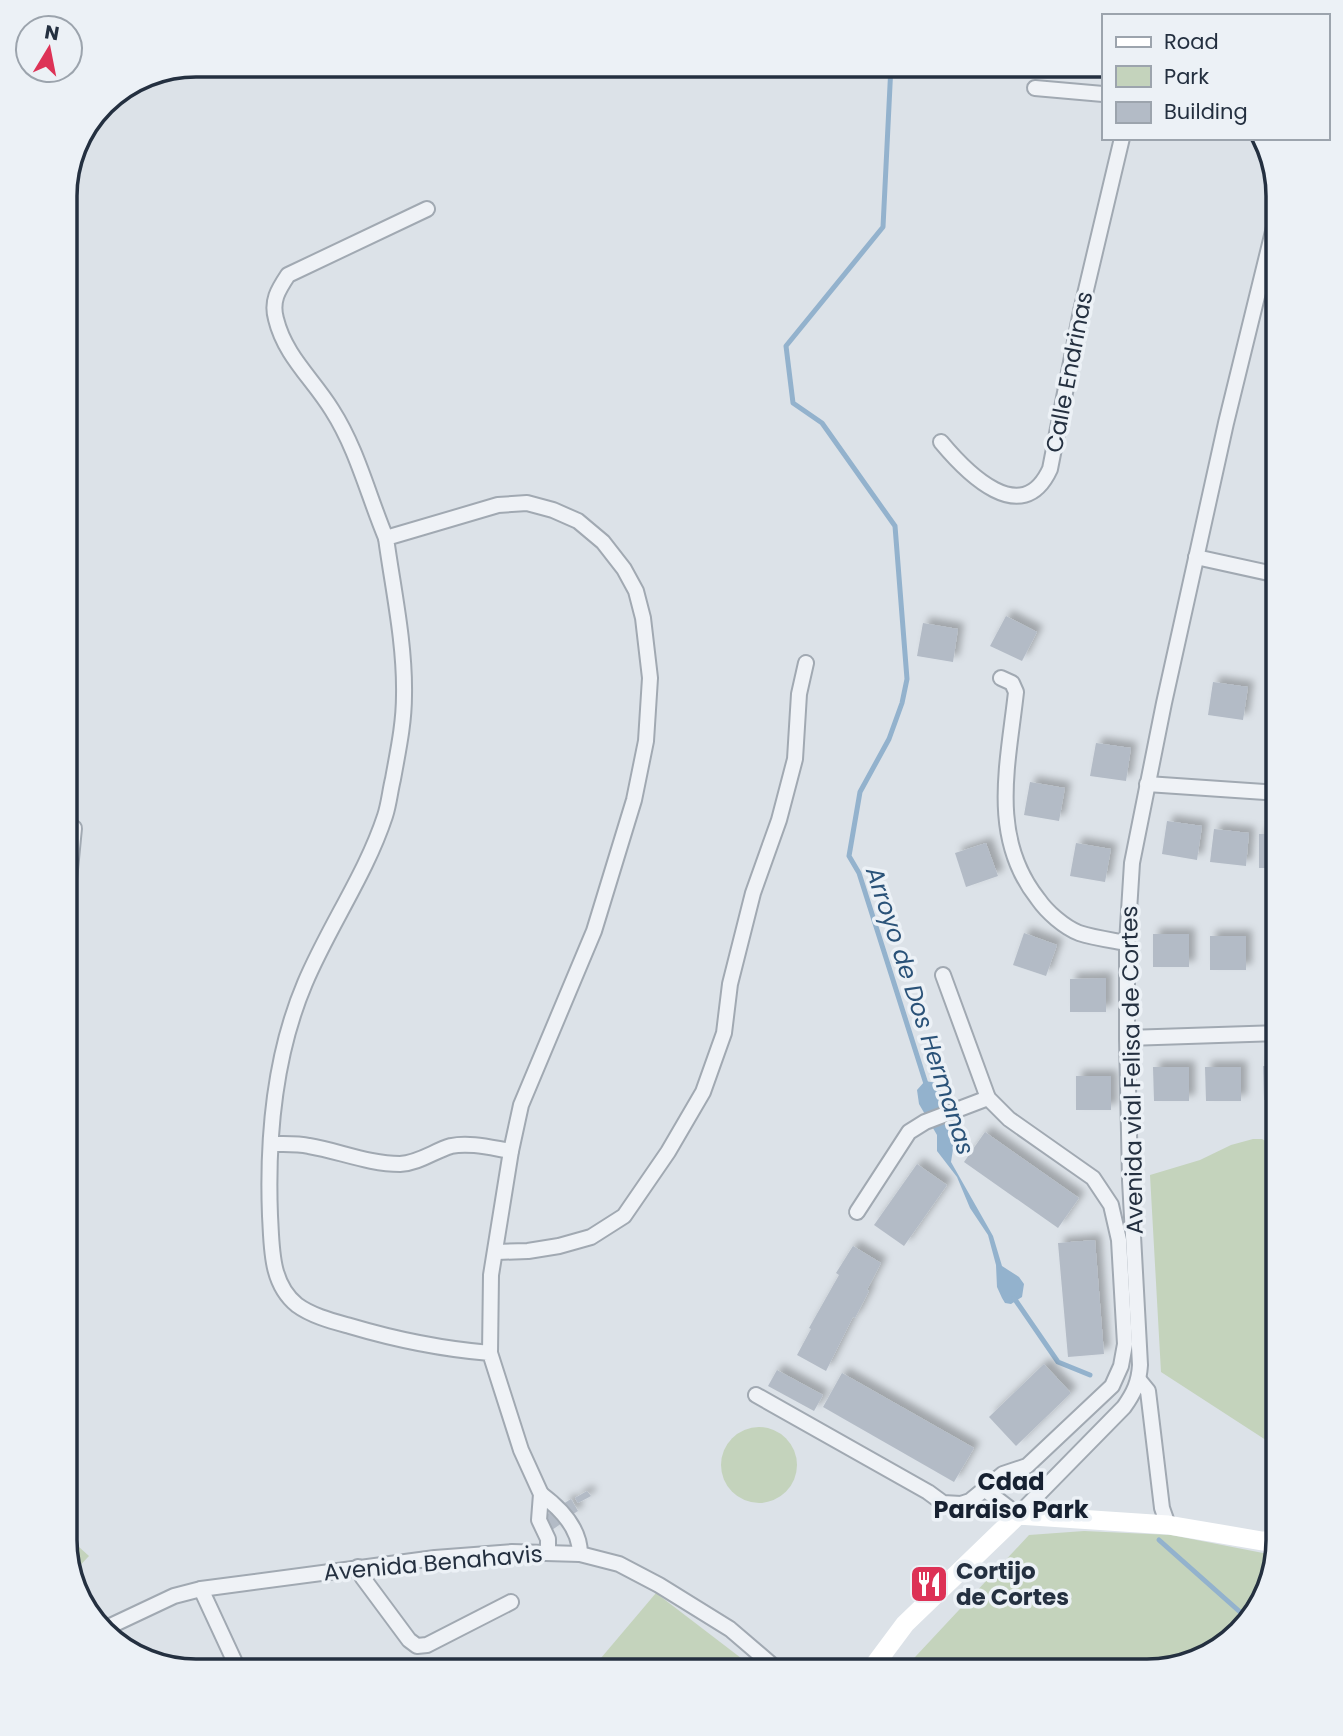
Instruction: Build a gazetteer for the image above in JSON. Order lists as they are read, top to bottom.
{
  "streets": {
    "street": ["Calle Endrinas", "Avenida vial Felisa de Cortes", "Avenida Benahavis"]
  },
  "districts": ["Cdad Paraiso Park"],
  "water": ["Arroyo de Dos Hermanas"],
  "places": {
    "restaurant": ["Cortijo de Cortes"]
  },
  "legend": ["Road", "Park", "Building"],
  "north": "top"
}
